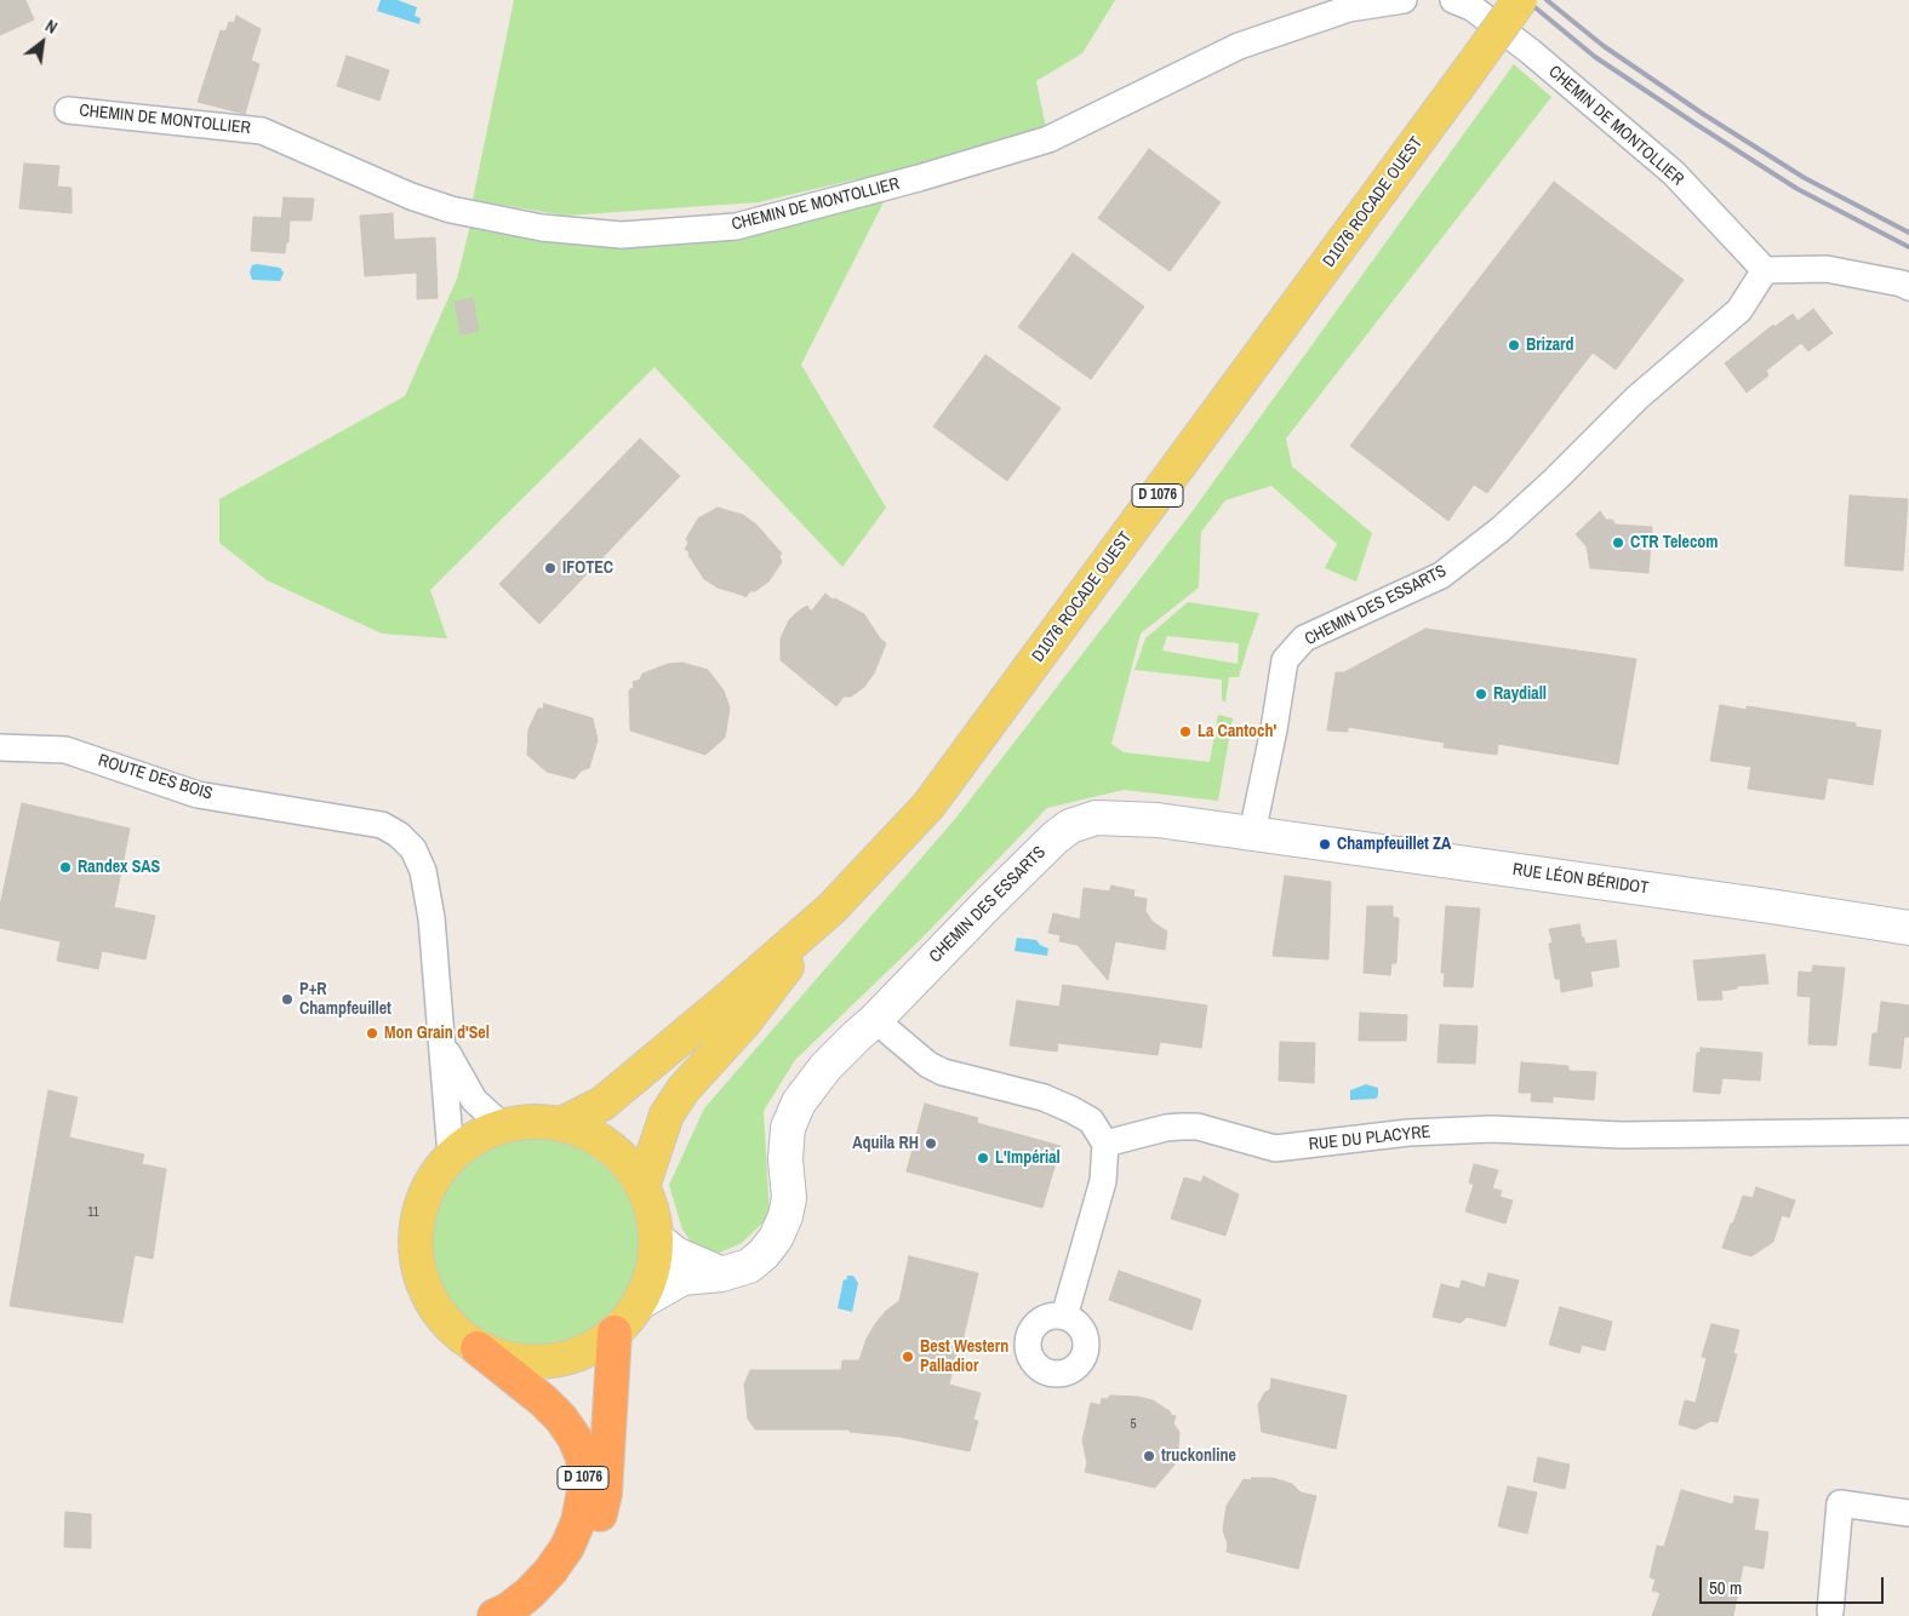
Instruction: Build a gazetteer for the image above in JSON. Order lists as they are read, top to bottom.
{
  "streets": {
    "highway": ["D 1076"],
    "main road": ["D1076 ROCADE OUEST"],
    "street": [
      "CHEMIN DE MONTOLLIER",
      "CHEMIN DES ESSARTS",
      "ROUTE DES BOIS",
      "RUE LÉON BÉRIDOT",
      "RUE DU PLACYRE"
    ]
  },
  "crossings": [
    ["CHEMIN DE MONTOLLIER", "CHEMIN DES ESSARTS"],
    ["D1076 ROCADE OUEST", "D 1076"],
    ["CHEMIN DES ESSARTS", "RUE LÉON BÉRIDOT"]
  ],
  "places": [
    "Brizard",
    "CTR Telecom",
    "IFOTEC",
    "Raydiall",
    "La Cantoch'",
    "Champfeuillet ZA",
    "Randex SAS",
    "P+R Champfeuillet",
    "Mon Grain d'Sel",
    "Aquila RH",
    "L'Impérial",
    "Best Western Palladior",
    "truckonline"
  ],
  "house_numbers": ["11", "5"],
  "scale_bar": "50 m",
  "north": "top right"
}
